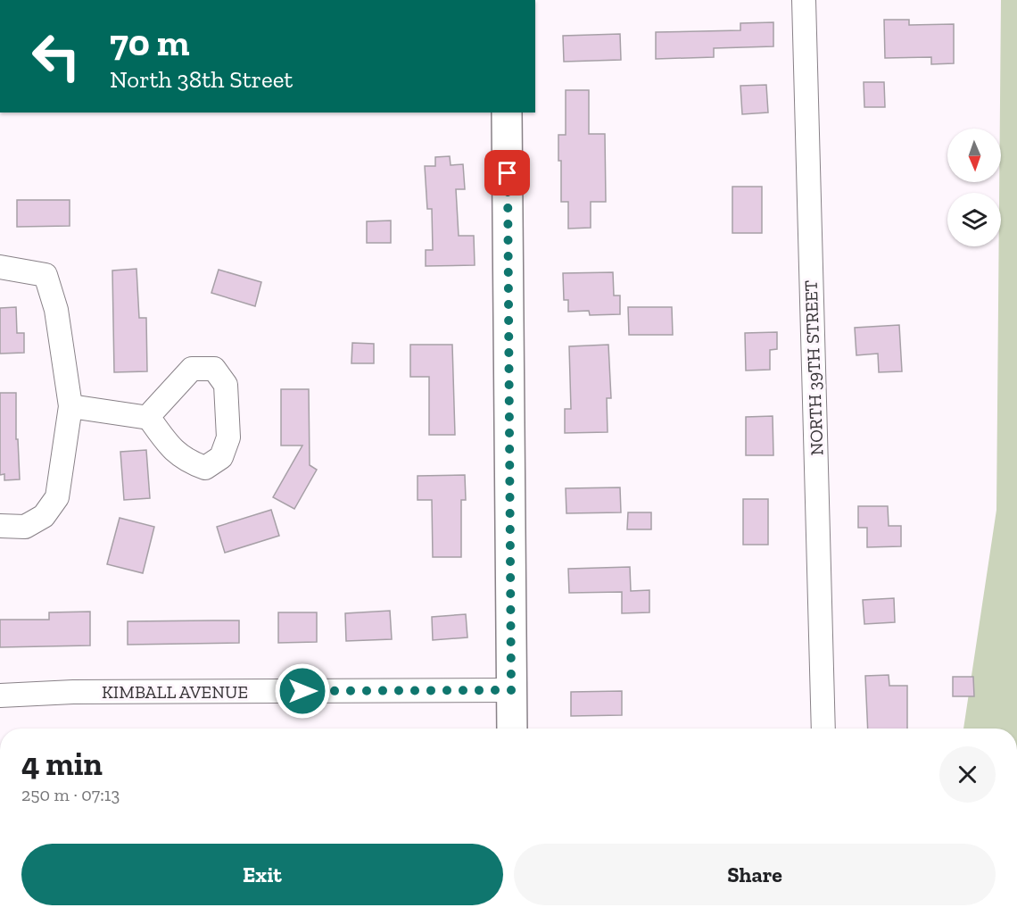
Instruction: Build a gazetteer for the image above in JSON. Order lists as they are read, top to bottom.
{
  "streets": {
    "street": ["NORTH 39TH STREET", "KIMBALL AVENUE"]
  },
  "north": "bottom",
  "page": {
    "turn": ["70 m", "North 38th Street"],
    "heading": ["4 min", "250 m · 07:13"],
    "buttons": ["Exit", "Share"]
  }
}
